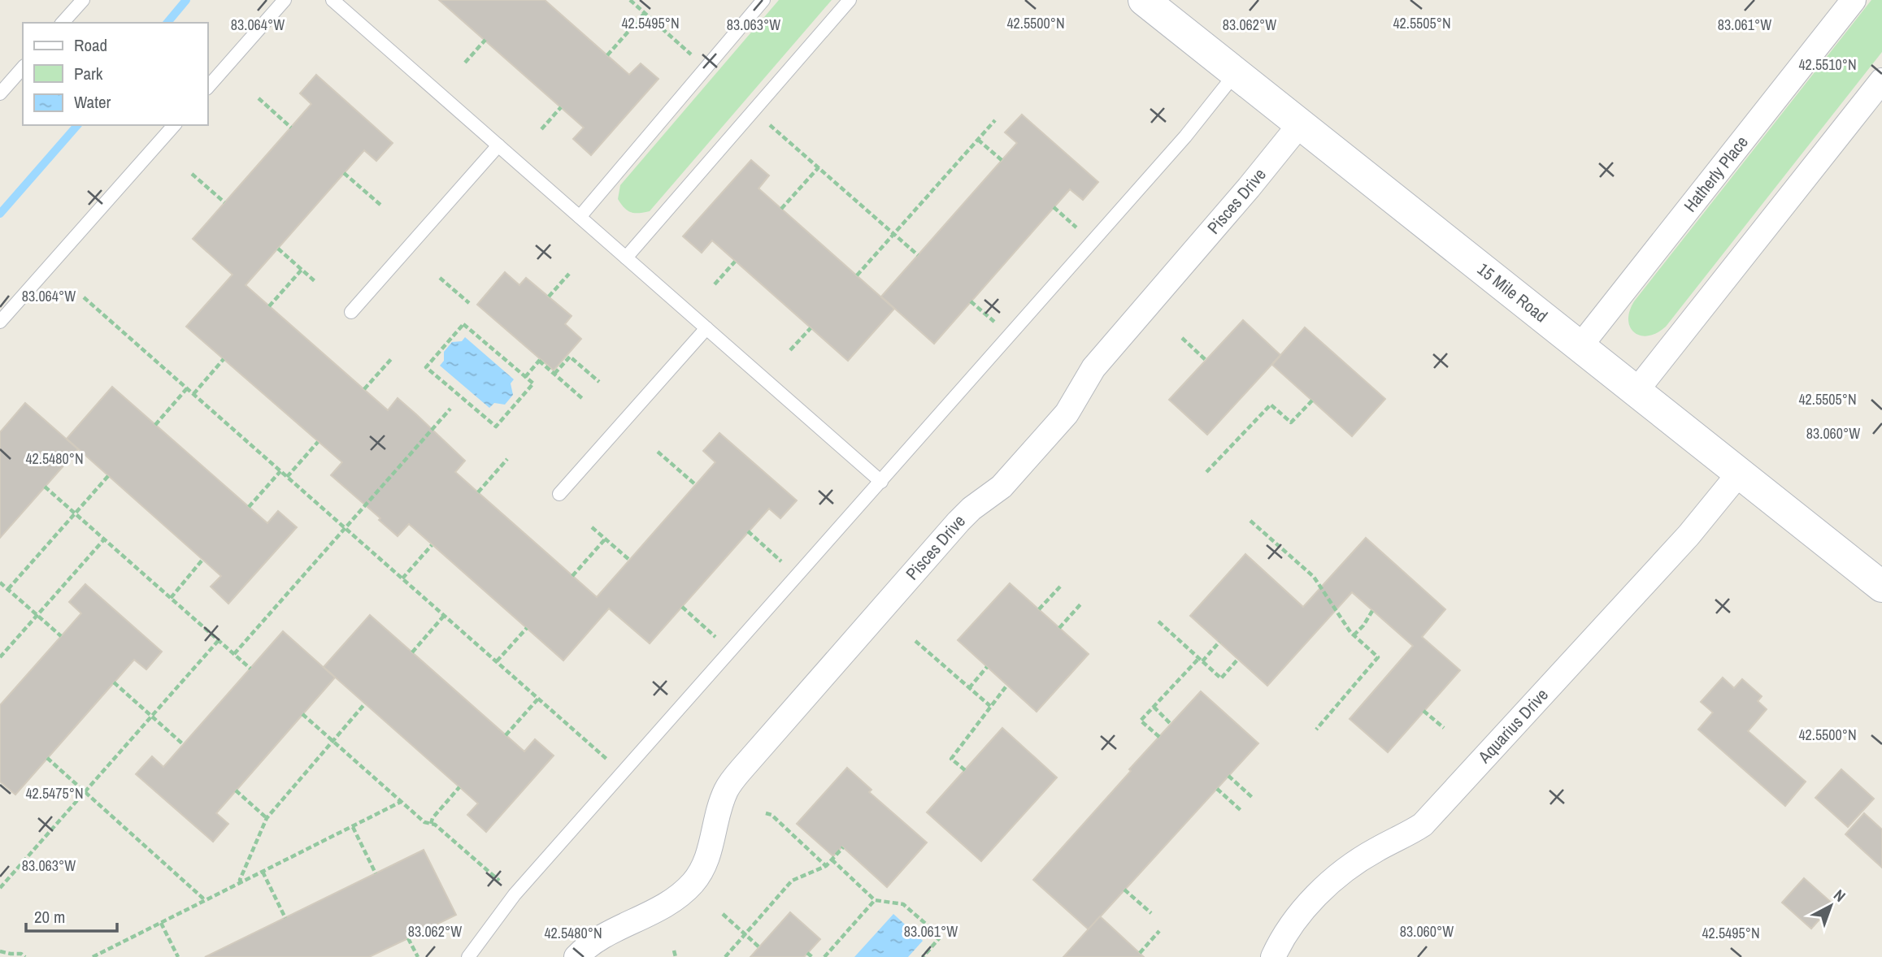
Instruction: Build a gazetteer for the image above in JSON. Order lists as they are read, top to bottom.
{
  "streets": {
    "main road": ["15 Mile Road"],
    "street": ["Hatherly Place", "Pisces Drive", "Aquarius Drive"]
  },
  "crossings": [
    ["Hatherly Place", "15 Mile Road"],
    ["Pisces Drive", "15 Mile Road"],
    ["15 Mile Road", "Aquarius Drive"]
  ],
  "legend": ["Road", "Park", "Water"],
  "scale_bar": "20 m",
  "north": "top right",
  "coordinates": [
    "42.5495°N",
    "42.5500°N",
    "42.5505°N",
    "83.064°W",
    "83.063°W",
    "83.062°W",
    "83.061°W",
    "42.5510°N",
    "83.060°W",
    "42.5480°N",
    "42.5475°N"
  ]
}
